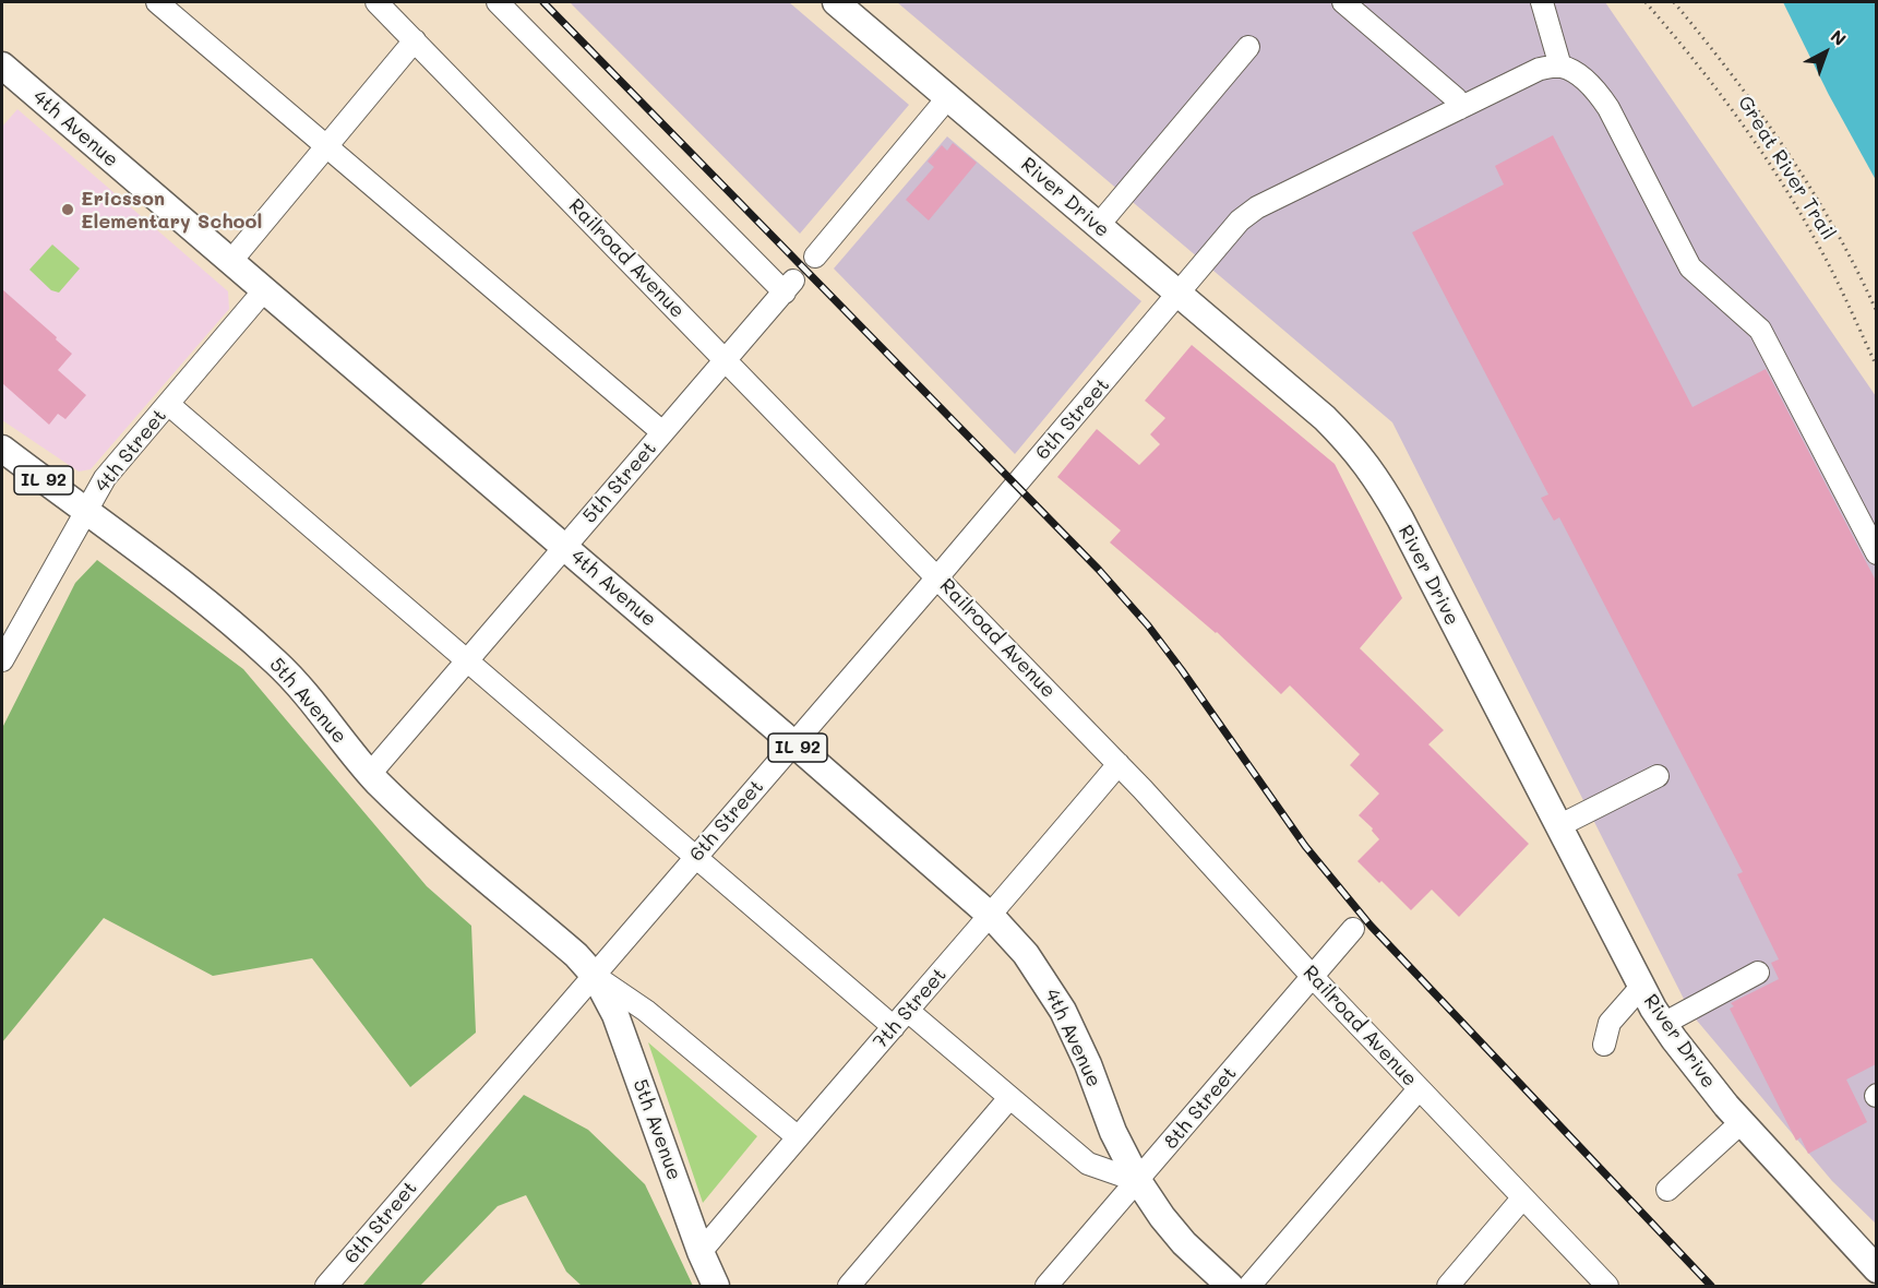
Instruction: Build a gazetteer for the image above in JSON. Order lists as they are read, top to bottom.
{
  "streets": {
    "main road": [
      "4th Avenue",
      "River Drive",
      "IL 92",
      "5th Avenue"
    ],
    "street": [
      "Railroad Avenue",
      "6th Street",
      "4th Street",
      "5th Street",
      "7th Street",
      "8th Street"
    ],
    "path": ["Great River Trail"]
  },
  "crossings": [
    ["4th Avenue", "6th Street"],
    ["4th Avenue", "4th Street"],
    ["4th Avenue", "5th Street"],
    ["4th Avenue", "7th Street"],
    ["4th Avenue", "8th Street"],
    ["River Drive", "6th Street"],
    ["Railroad Avenue", "6th Street"],
    ["Railroad Avenue", "5th Street"],
    ["Railroad Avenue", "7th Street"],
    ["Railroad Avenue", "8th Street"],
    ["6th Street", "5th Avenue"],
    ["4th Street", "5th Avenue"],
    ["5th Street", "5th Avenue"],
    ["5th Avenue", "7th Street"]
  ],
  "places": ["Ericsson Elementary School"],
  "north": "top right"
}
